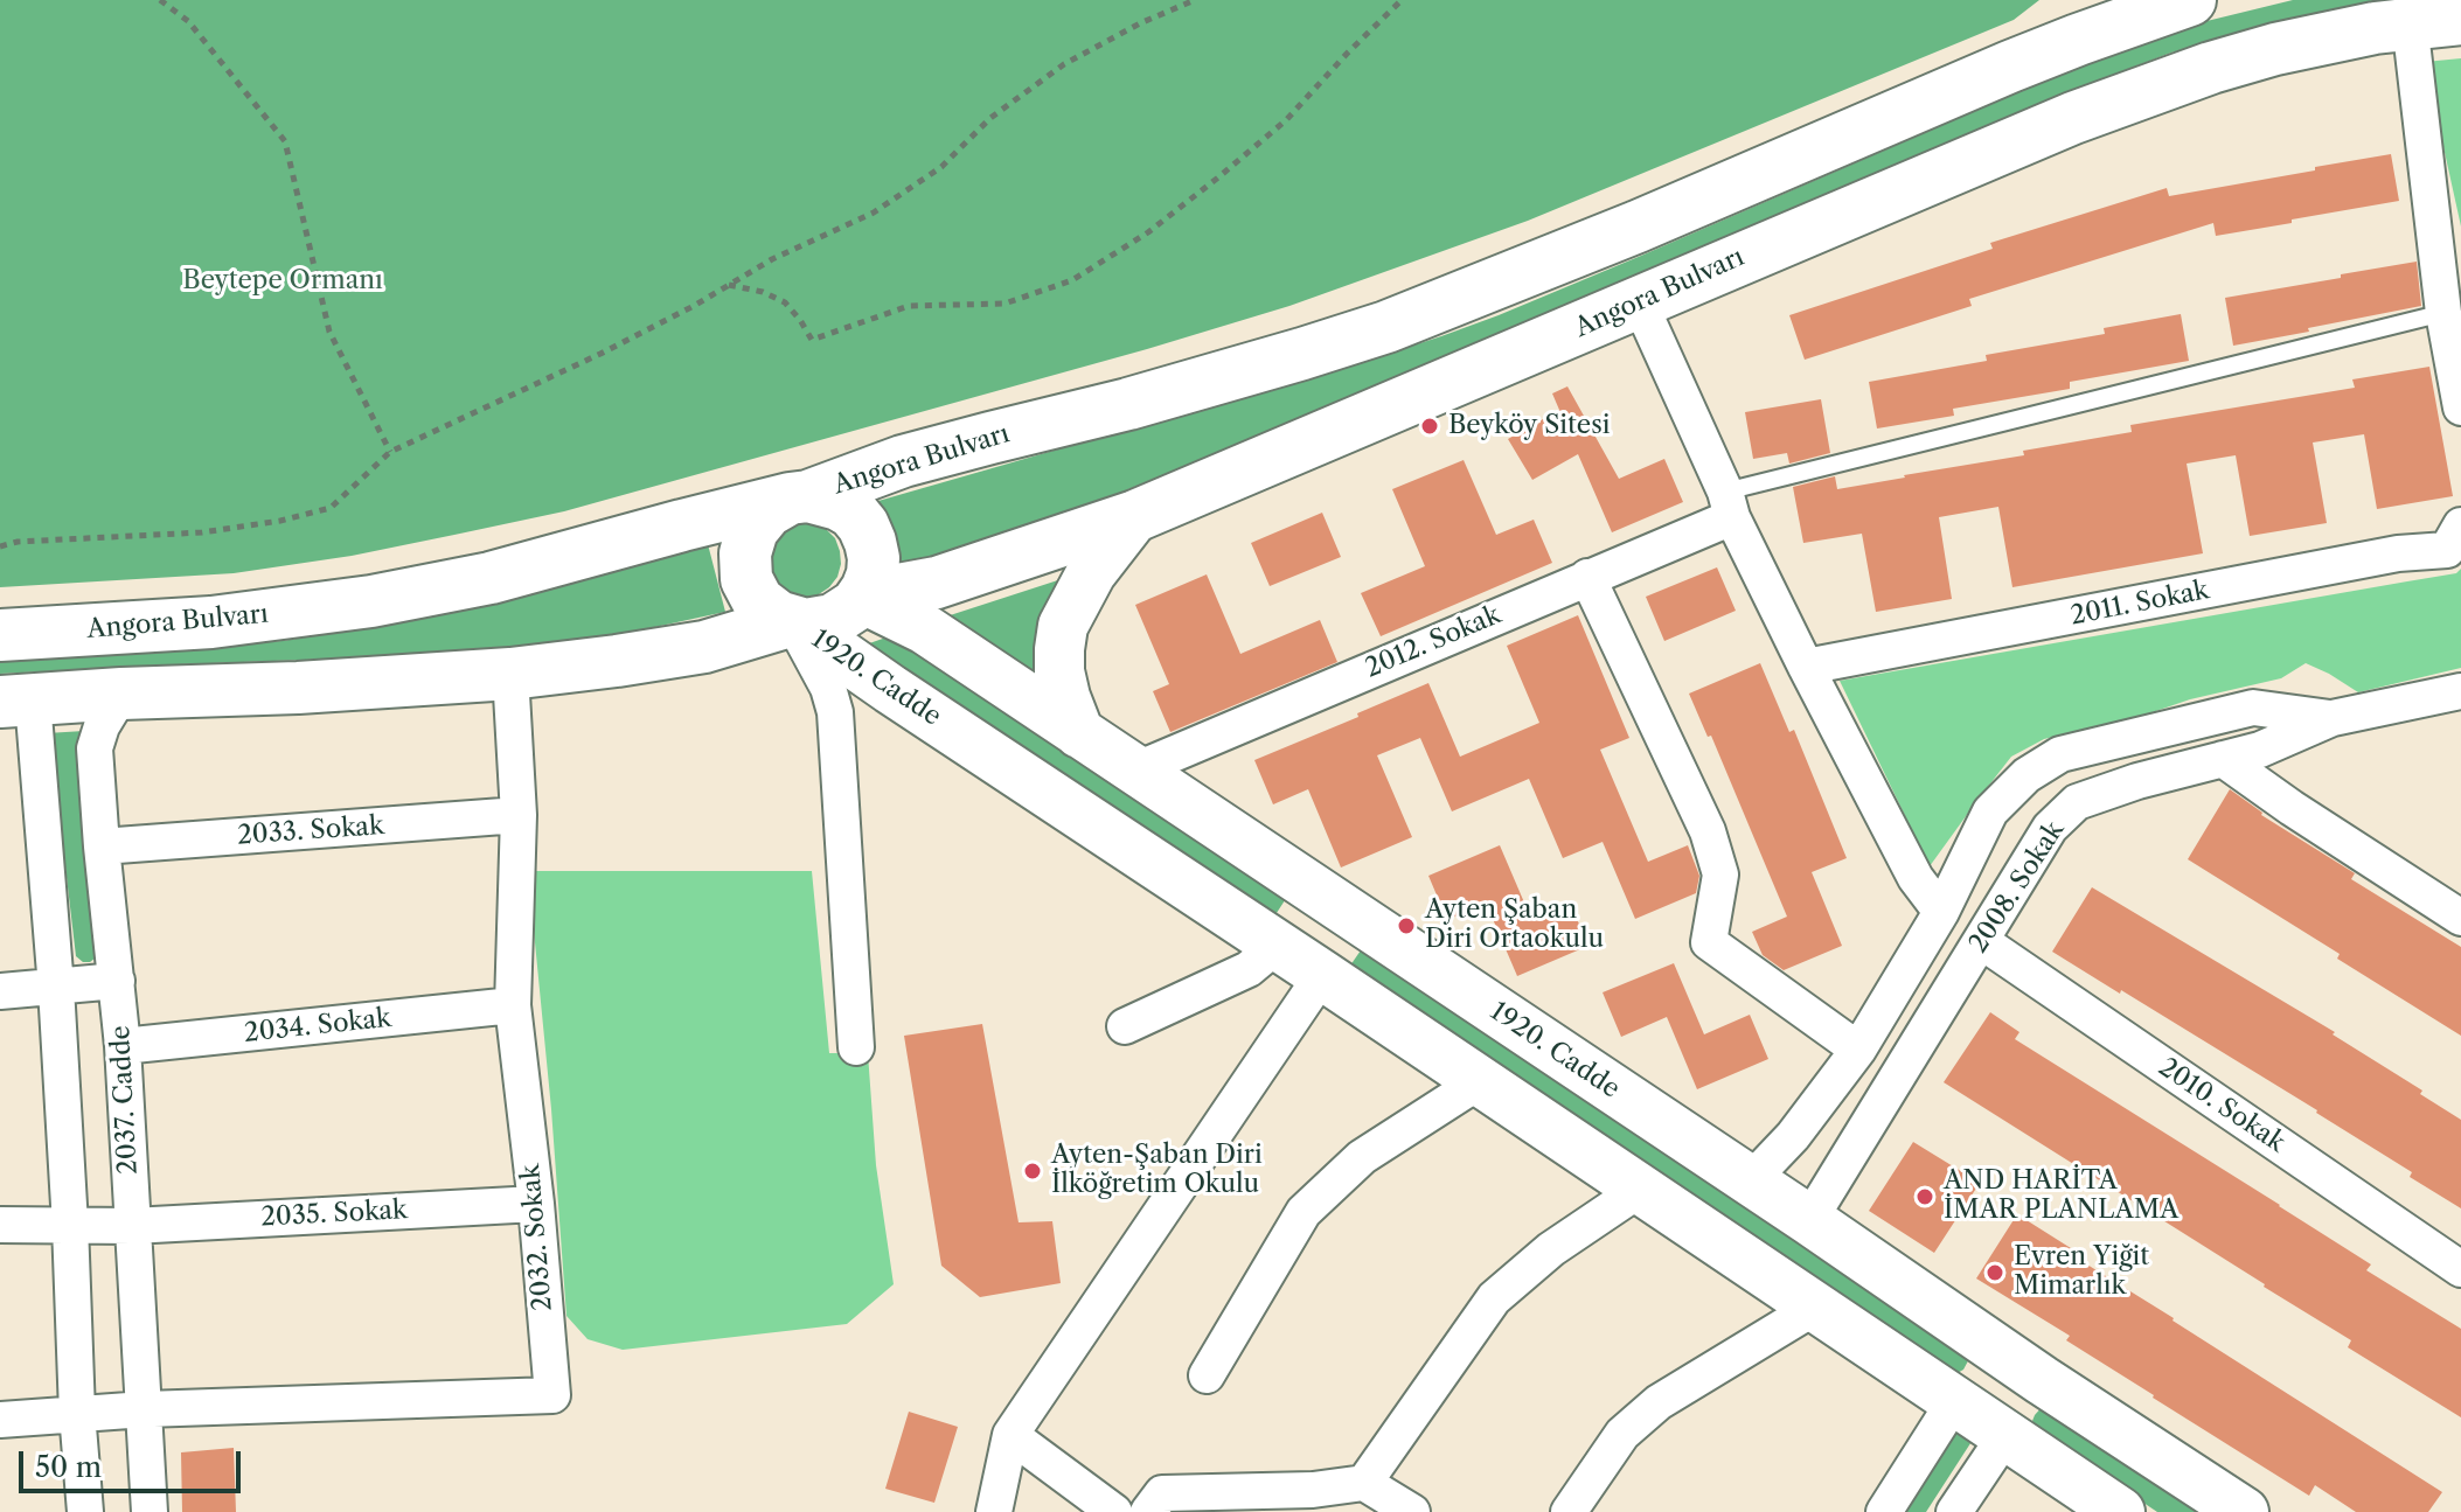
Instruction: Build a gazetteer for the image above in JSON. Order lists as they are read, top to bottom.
{
  "streets": {
    "main road": ["Angora Bulvarı", "1920. Cadde"],
    "street": [
      "2011. Sokak",
      "2012. Sokak",
      "2033. Sokak",
      "2008. Sokak",
      "2034. Sokak",
      "2037. Cadde",
      "2010. Sokak",
      "2035. Sokak",
      "2032. Sokak"
    ]
  },
  "crossings": [
    ["Angora Bulvarı", "1920. Cadde"],
    ["2012. Sokak", "1920. Cadde"],
    ["1920. Cadde", "2008. Sokak"],
    ["2033. Sokak", "2037. Cadde"],
    ["2033. Sokak", "2032. Sokak"],
    ["2008. Sokak", "2010. Sokak"],
    ["2034. Sokak", "2037. Cadde"],
    ["2034. Sokak", "2032. Sokak"],
    ["2037. Cadde", "2035. Sokak"],
    ["2037. Cadde", "2032. Sokak"],
    ["2035. Sokak", "2032. Sokak"]
  ],
  "parks": ["Beytepe Ormanı"],
  "places": [
    "Beyköy Sitesi",
    "Ayten Şaban Diri Ortaokulu",
    "Ayten-Şaban Diri İlköğretim Okulu",
    "AND HARİTA İMAR PLANLAMA",
    "Evren Yiğit Mimarlık"
  ],
  "scale_bar": "50 m"
}
